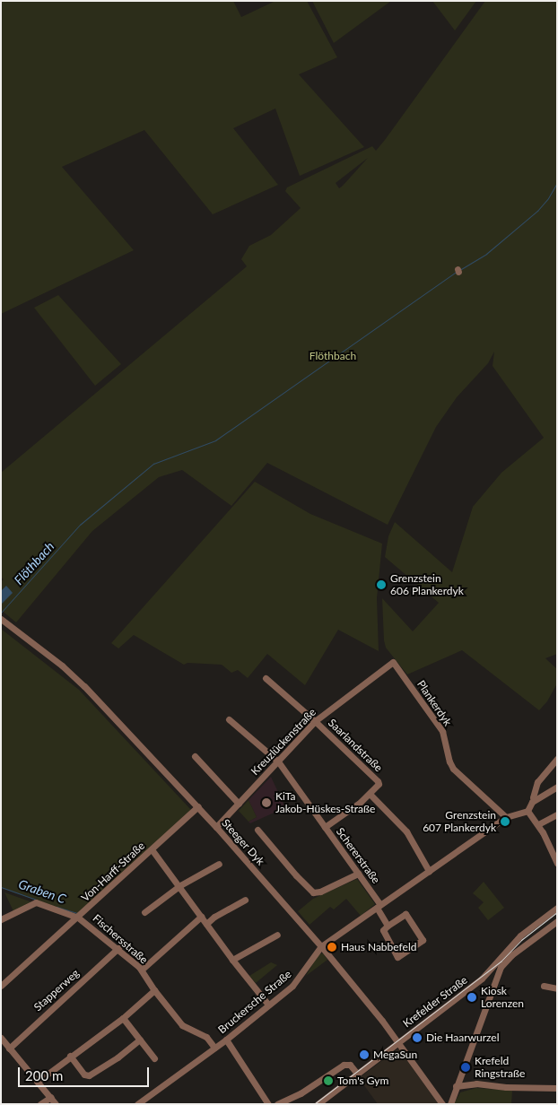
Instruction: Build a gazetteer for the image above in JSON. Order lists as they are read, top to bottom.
{
  "streets": {
    "street": [
      "Plankerdyk",
      "Kreuzlückenstraße",
      "Saarlandstraße",
      "Steeger Dyk",
      "Schererstraße",
      "Von-Harff-Straße",
      "Fischersstraße",
      "Stapperweg",
      "Bruckersche Straße",
      "Krefelder Straße"
    ]
  },
  "crossings": [
    ["Plankerdyk", "Kreuzlückenstraße"],
    ["Plankerdyk", "Bruckersche Straße"],
    ["Kreuzlückenstraße", "Saarlandstraße"],
    ["Kreuzlückenstraße", "Steeger Dyk"],
    ["Kreuzlückenstraße", "Schererstraße"],
    ["Steeger Dyk", "Von-Harff-Straße"],
    ["Steeger Dyk", "Bruckersche Straße"],
    ["Steeger Dyk", "Krefelder Straße"],
    ["Schererstraße", "Bruckersche Straße"],
    ["Von-Harff-Straße", "Fischersstraße"],
    ["Fischersstraße", "Stapperweg"],
    ["Fischersstraße", "Bruckersche Straße"]
  ],
  "water": ["Flöthbach", "Graben C"],
  "parks": ["Flöthbach"],
  "places": [
    "Grenzstein 606 Plankerdyk",
    "KiTa Jakob-Hüskes-Straße",
    "Grenzstein 607 Plankerdyk",
    "Haus Nabbefeld",
    "Kiosk Lorenzen",
    "Die Haarwurzel",
    "MegaSun",
    "Krefeld Ringstraße",
    "Tom's Gym"
  ],
  "scale_bar": "200 m"
}
